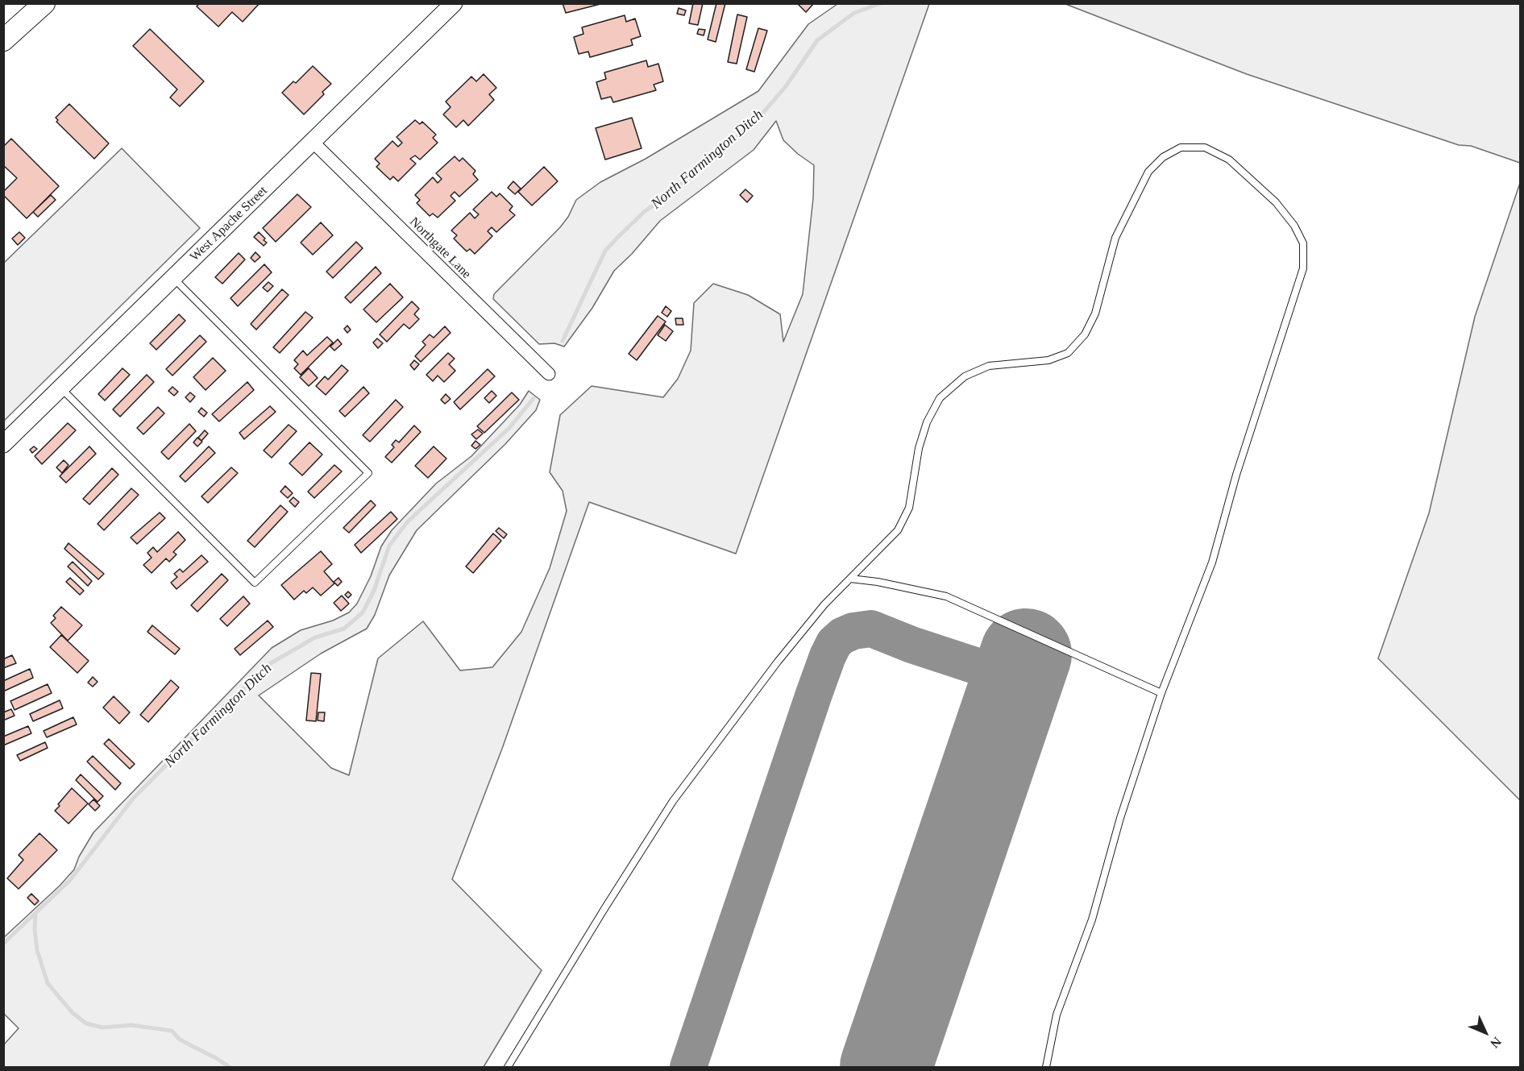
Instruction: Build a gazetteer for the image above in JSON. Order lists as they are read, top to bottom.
{
  "streets": {
    "main road": ["West Apache Street"],
    "street": ["Northgate Lane"]
  },
  "crossings": [
    ["West Apache Street", "Northgate Lane"]
  ],
  "water": ["North Farmington Ditch"],
  "north": "bottom right"
}
